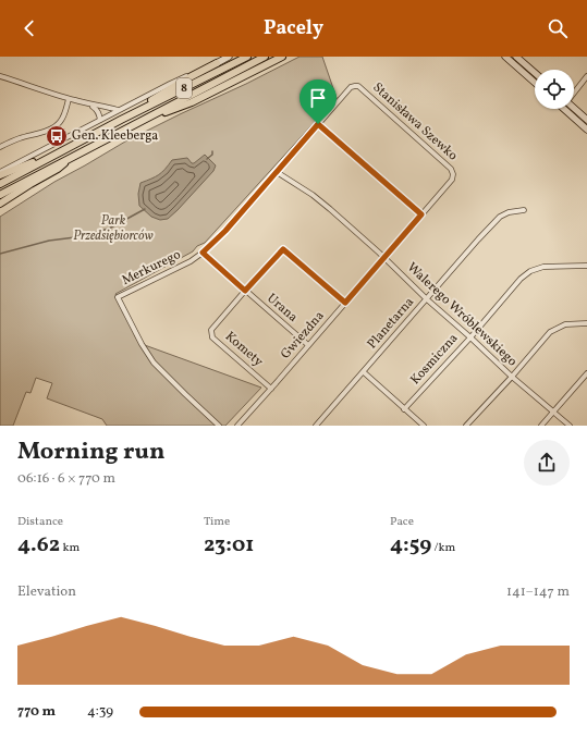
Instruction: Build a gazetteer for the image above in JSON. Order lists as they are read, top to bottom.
{
  "streets": {
    "highway": ["8"],
    "street": [
      "Stanisława Szewko",
      "Merkurego",
      "Urana",
      "Walerego Wróblewskiego",
      "Planetarna",
      "Gwiezdna",
      "Komety",
      "Kosmiczna"
    ]
  },
  "crossings": [
    ["Stanisława Szewko", "Merkurego"],
    ["Stanisława Szewko", "Walerego Wróblewskiego"],
    ["Stanisława Szewko", "Gwiezdna"],
    ["Merkurego", "Urana"],
    ["Merkurego", "Walerego Wróblewskiego"],
    ["Urana", "Gwiezdna"],
    ["Urana", "Komety"],
    ["Walerego Wróblewskiego", "Planetarna"],
    ["Walerego Wróblewskiego", "Gwiezdna"],
    ["Walerego Wróblewskiego", "Kosmiczna"],
    ["Gwiezdna", "Komety"]
  ],
  "parks": ["Park Przedsiębiorców"],
  "places": {
    "bus stop": ["Gen. Kleeberga"]
  },
  "page": {
    "header": "Pacely",
    "heading": ["Morning run", "06:16 · 6 × 770 m"],
    "stats": [
      ["Distance", "4.62 km"],
      ["Time", "23:01"],
      ["Pace", "4:59 /km"]
    ],
    "chart": ["Elevation", "141–147 m"],
    "list": [
      {
        "name": "770 m",
        "note": "4:39"
      }
    ]
  }
}
